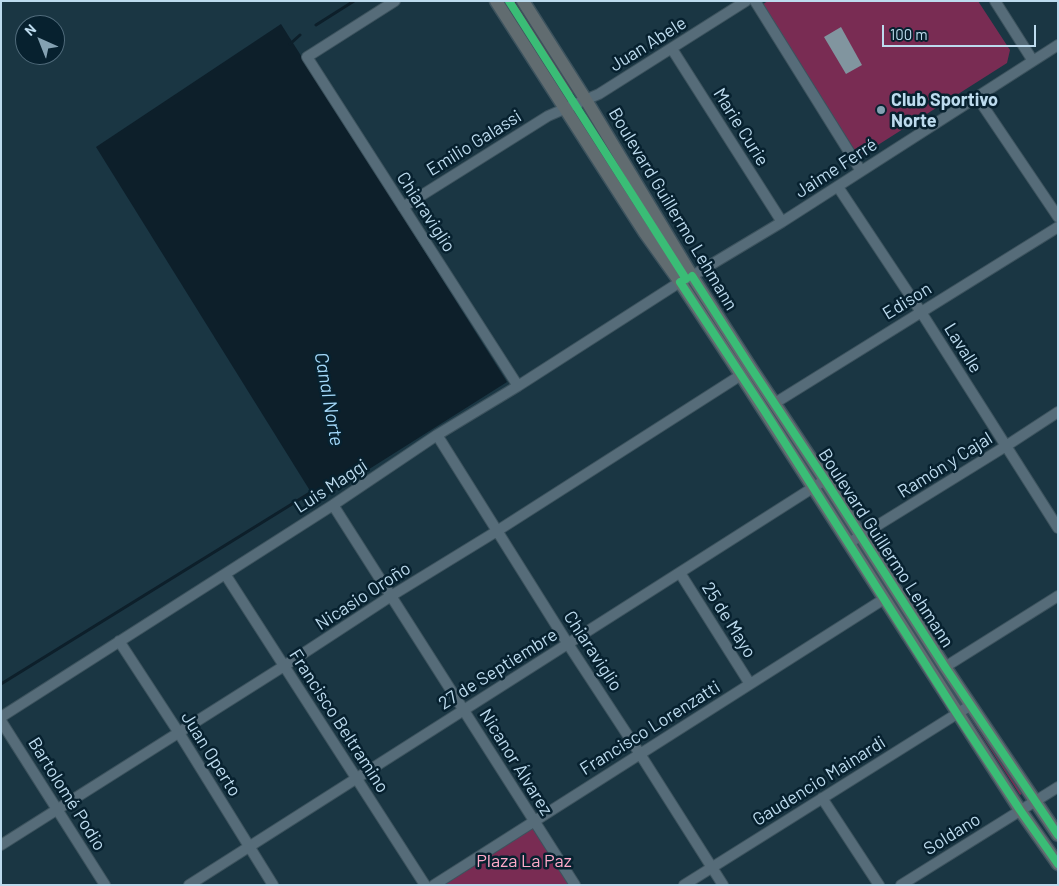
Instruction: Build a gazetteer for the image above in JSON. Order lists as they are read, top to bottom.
{
  "streets": {
    "main road": ["Boulevard Guillermo Lehmann"],
    "street": [
      "Juan Abele",
      "Marie Curie",
      "Emilio Galassi",
      "Jaime Ferré",
      "Chiaraviglio",
      "Edison",
      "Lavalle",
      "Ramón y Cajal",
      "Luis Maggi",
      "Nicasio Oroño",
      "25 de Mayo",
      "27 de Septiembre",
      "Francisco Beltramino",
      "Francisco Lorenzatti",
      "Juan Operto",
      "Nicanor Álvarez",
      "Gaudencio Mainardi",
      "Bartolomé Podio",
      "Soldano"
    ]
  },
  "crossings": [
    ["Juan Abele", "Marie Curie"],
    ["Juan Abele", "Emilio Galassi"],
    ["Juan Abele", "Boulevard Guillermo Lehmann"],
    ["Marie Curie", "Jaime Ferré"],
    ["Emilio Galassi", "Boulevard Guillermo Lehmann"],
    ["Emilio Galassi", "Chiaraviglio"],
    ["Jaime Ferré", "Boulevard Guillermo Lehmann"],
    ["Jaime Ferré", "Lavalle"],
    ["Jaime Ferré", "Luis Maggi"],
    ["Boulevard Guillermo Lehmann", "Edison"],
    ["Boulevard Guillermo Lehmann", "Ramón y Cajal"],
    ["Boulevard Guillermo Lehmann", "Luis Maggi"],
    ["Boulevard Guillermo Lehmann", "Nicasio Oroño"],
    ["Boulevard Guillermo Lehmann", "27 de Septiembre"],
    ["Boulevard Guillermo Lehmann", "Francisco Lorenzatti"],
    ["Boulevard Guillermo Lehmann", "Gaudencio Mainardi"],
    ["Boulevard Guillermo Lehmann", "Soldano"],
    ["Chiaraviglio", "Luis Maggi"],
    ["Chiaraviglio", "Nicasio Oroño"],
    ["Chiaraviglio", "27 de Septiembre"],
    ["Chiaraviglio", "Francisco Lorenzatti"],
    ["Chiaraviglio", "Gaudencio Mainardi"],
    ["Edison", "Lavalle"],
    ["Lavalle", "Ramón y Cajal"],
    ["Luis Maggi", "Francisco Beltramino"],
    ["Luis Maggi", "Juan Operto"],
    ["Luis Maggi", "Nicanor Álvarez"],
    ["Nicasio Oroño", "Francisco Beltramino"],
    ["Nicasio Oroño", "Juan Operto"],
    ["Nicasio Oroño", "Nicanor Álvarez"],
    ["Nicasio Oroño", "Bartolomé Podio"],
    ["25 de Mayo", "27 de Septiembre"],
    ["25 de Mayo", "Francisco Lorenzatti"],
    ["27 de Septiembre", "Francisco Beltramino"],
    ["27 de Septiembre", "Juan Operto"],
    ["27 de Septiembre", "Nicanor Álvarez"],
    ["Francisco Lorenzatti", "Nicanor Álvarez"]
  ],
  "water": ["Canal Norte"],
  "parks": ["Plaza La Paz"],
  "places": ["Club Sportivo Norte"],
  "scale_bar": "100 m",
  "north": "top left"
}
